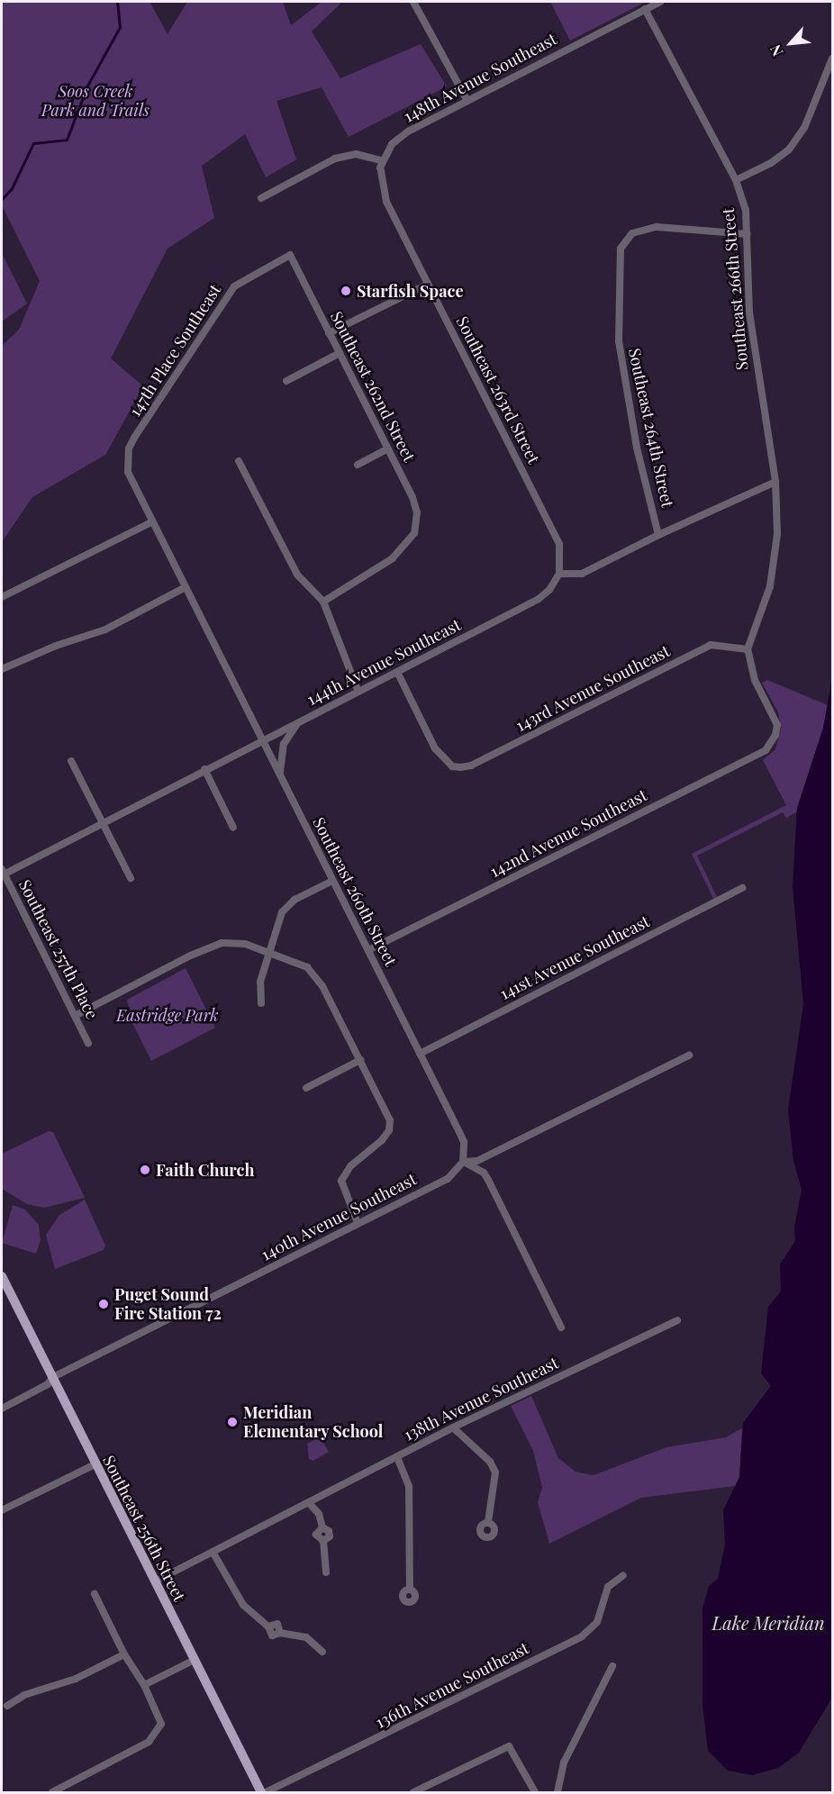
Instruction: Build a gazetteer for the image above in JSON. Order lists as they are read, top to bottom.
{
  "streets": {
    "main road": ["Southeast 256th Street"],
    "street": [
      "148th Avenue Southeast",
      "Southeast 266th Street",
      "147th Place Southeast",
      "Southeast 262nd Street",
      "Southeast 263rd Street",
      "Southeast 264th Street",
      "144th Avenue Southeast",
      "143rd Avenue Southeast",
      "142nd Avenue Southeast",
      "Southeast 260th Street",
      "Southeast 257th Place",
      "141st Avenue Southeast",
      "140th Avenue Southeast",
      "138th Avenue Southeast",
      "136th Avenue Southeast"
    ]
  },
  "crossings": [
    ["148th Avenue Southeast", "Southeast 266th Street"],
    ["148th Avenue Southeast", "Southeast 263rd Street"],
    ["Southeast 266th Street", "Southeast 264th Street"],
    ["Southeast 266th Street", "143rd Avenue Southeast"],
    ["Southeast 266th Street", "142nd Avenue Southeast"],
    ["147th Place Southeast", "Southeast 262nd Street"],
    ["147th Place Southeast", "Southeast 260th Street"],
    ["Southeast 263rd Street", "144th Avenue Southeast"],
    ["144th Avenue Southeast", "143rd Avenue Southeast"],
    ["144th Avenue Southeast", "Southeast 260th Street"],
    ["144th Avenue Southeast", "Southeast 257th Place"],
    ["143rd Avenue Southeast", "142nd Avenue Southeast"],
    ["142nd Avenue Southeast", "Southeast 260th Street"],
    ["Southeast 260th Street", "141st Avenue Southeast"],
    ["Southeast 260th Street", "140th Avenue Southeast"],
    ["140th Avenue Southeast", "Southeast 256th Street"],
    ["138th Avenue Southeast", "Southeast 256th Street"],
    ["Southeast 256th Street", "136th Avenue Southeast"]
  ],
  "water": ["Lake Meridian"],
  "parks": ["Soos Creek Park and Trails", "Eastridge Park"],
  "places": [
    "Starfish Space",
    "Faith Church",
    "Puget Sound Fire Station 72",
    "Meridian Elementary School"
  ],
  "north": "bottom left"
}
